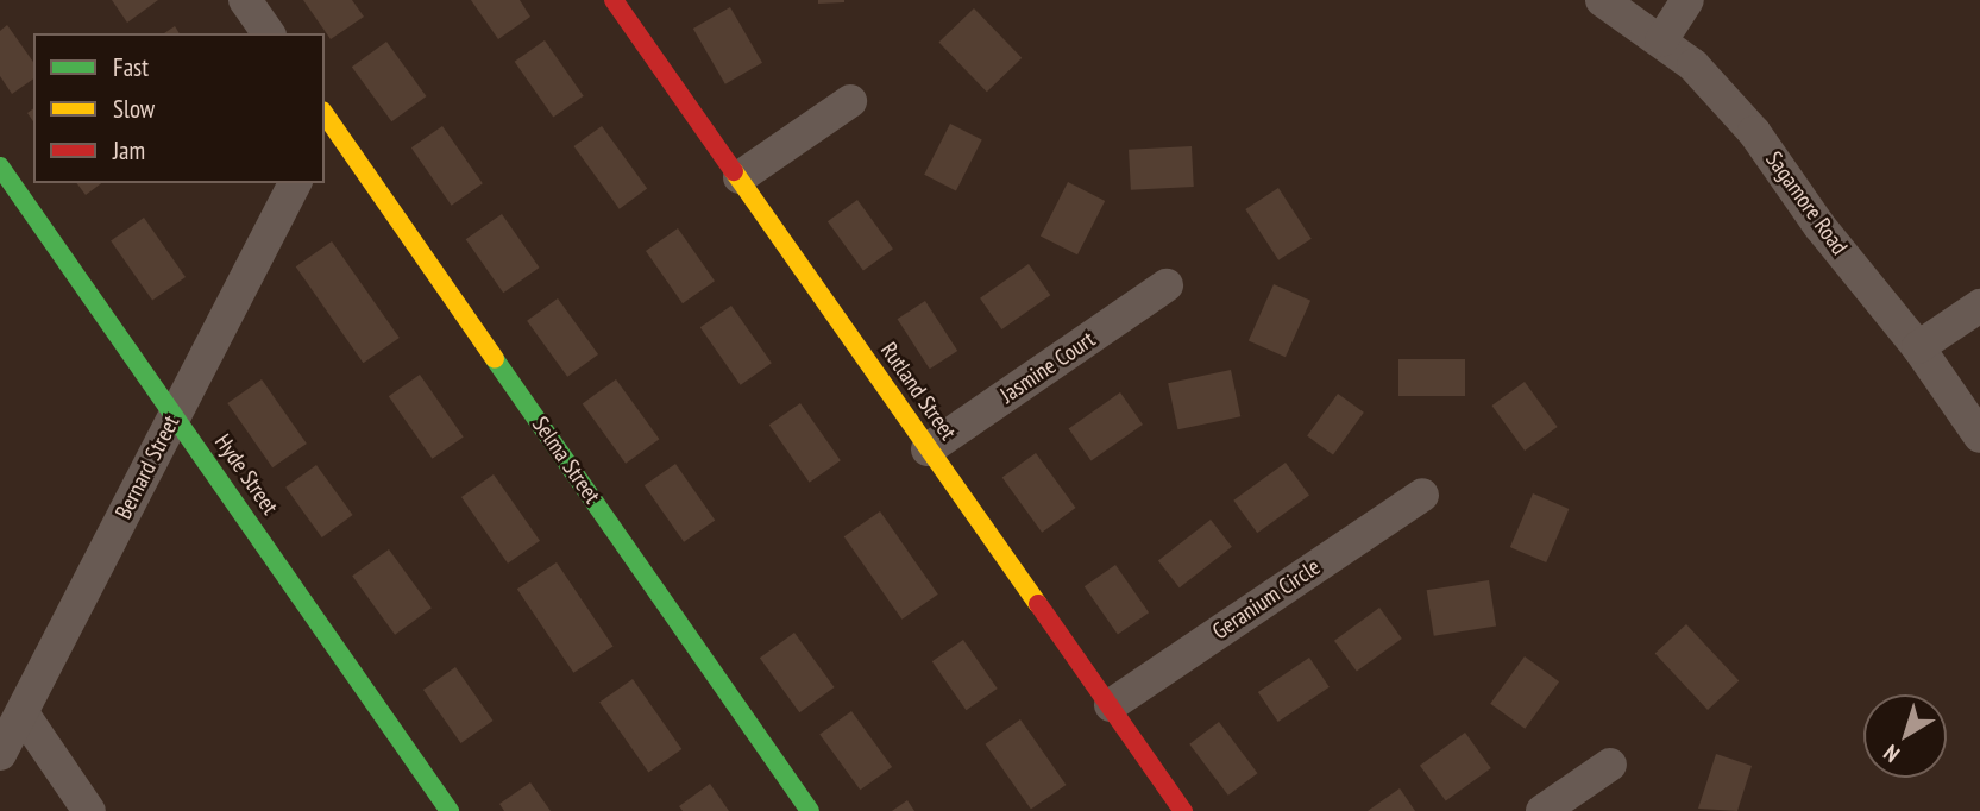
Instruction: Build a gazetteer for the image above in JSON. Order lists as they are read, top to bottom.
{
  "streets": {
    "street": [
      "Sagamore Road",
      "Jasmine Court",
      "Rutland Street",
      "Selma Street",
      "Bernard Street",
      "Hyde Street",
      "Geranium Circle"
    ]
  },
  "crossings": [
    ["Jasmine Court", "Rutland Street"],
    ["Rutland Street", "Geranium Circle"],
    ["Bernard Street", "Hyde Street"]
  ],
  "legend": ["Fast", "Slow", "Jam"],
  "north": "bottom left"
}
